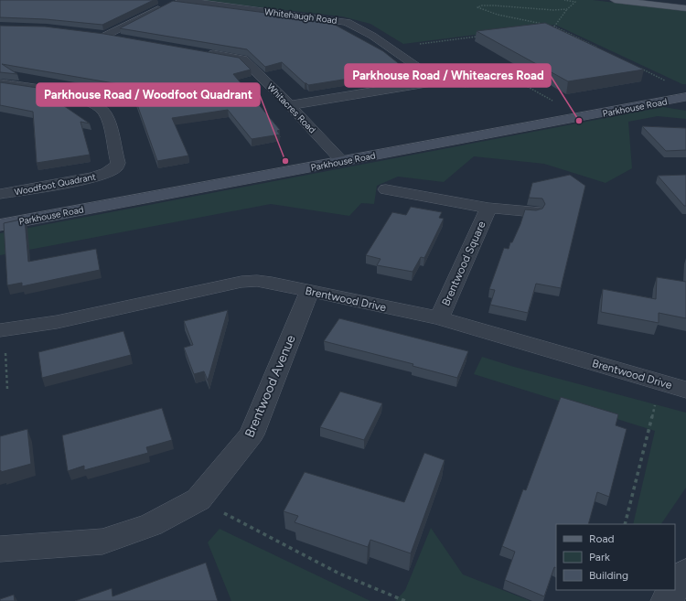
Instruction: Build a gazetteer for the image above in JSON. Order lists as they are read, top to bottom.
{
  "streets": {
    "main road": ["Parkhouse Road"],
    "street": [
      "Whitehaugh Road",
      "Whitacres Road",
      "Woodfoot Quadrant",
      "Brentwood Square",
      "Brentwood Drive",
      "Brentwood Avenue"
    ]
  },
  "crossings": [
    ["Parkhouse Road", "Whitacres Road"],
    ["Brentwood Square", "Brentwood Drive"],
    ["Brentwood Drive", "Brentwood Avenue"]
  ],
  "places": ["Parkhouse Road / Whiteacres Road", "Parkhouse Road / Woodfoot Quadrant"],
  "legend": ["Road", "Park", "Building"]
}
